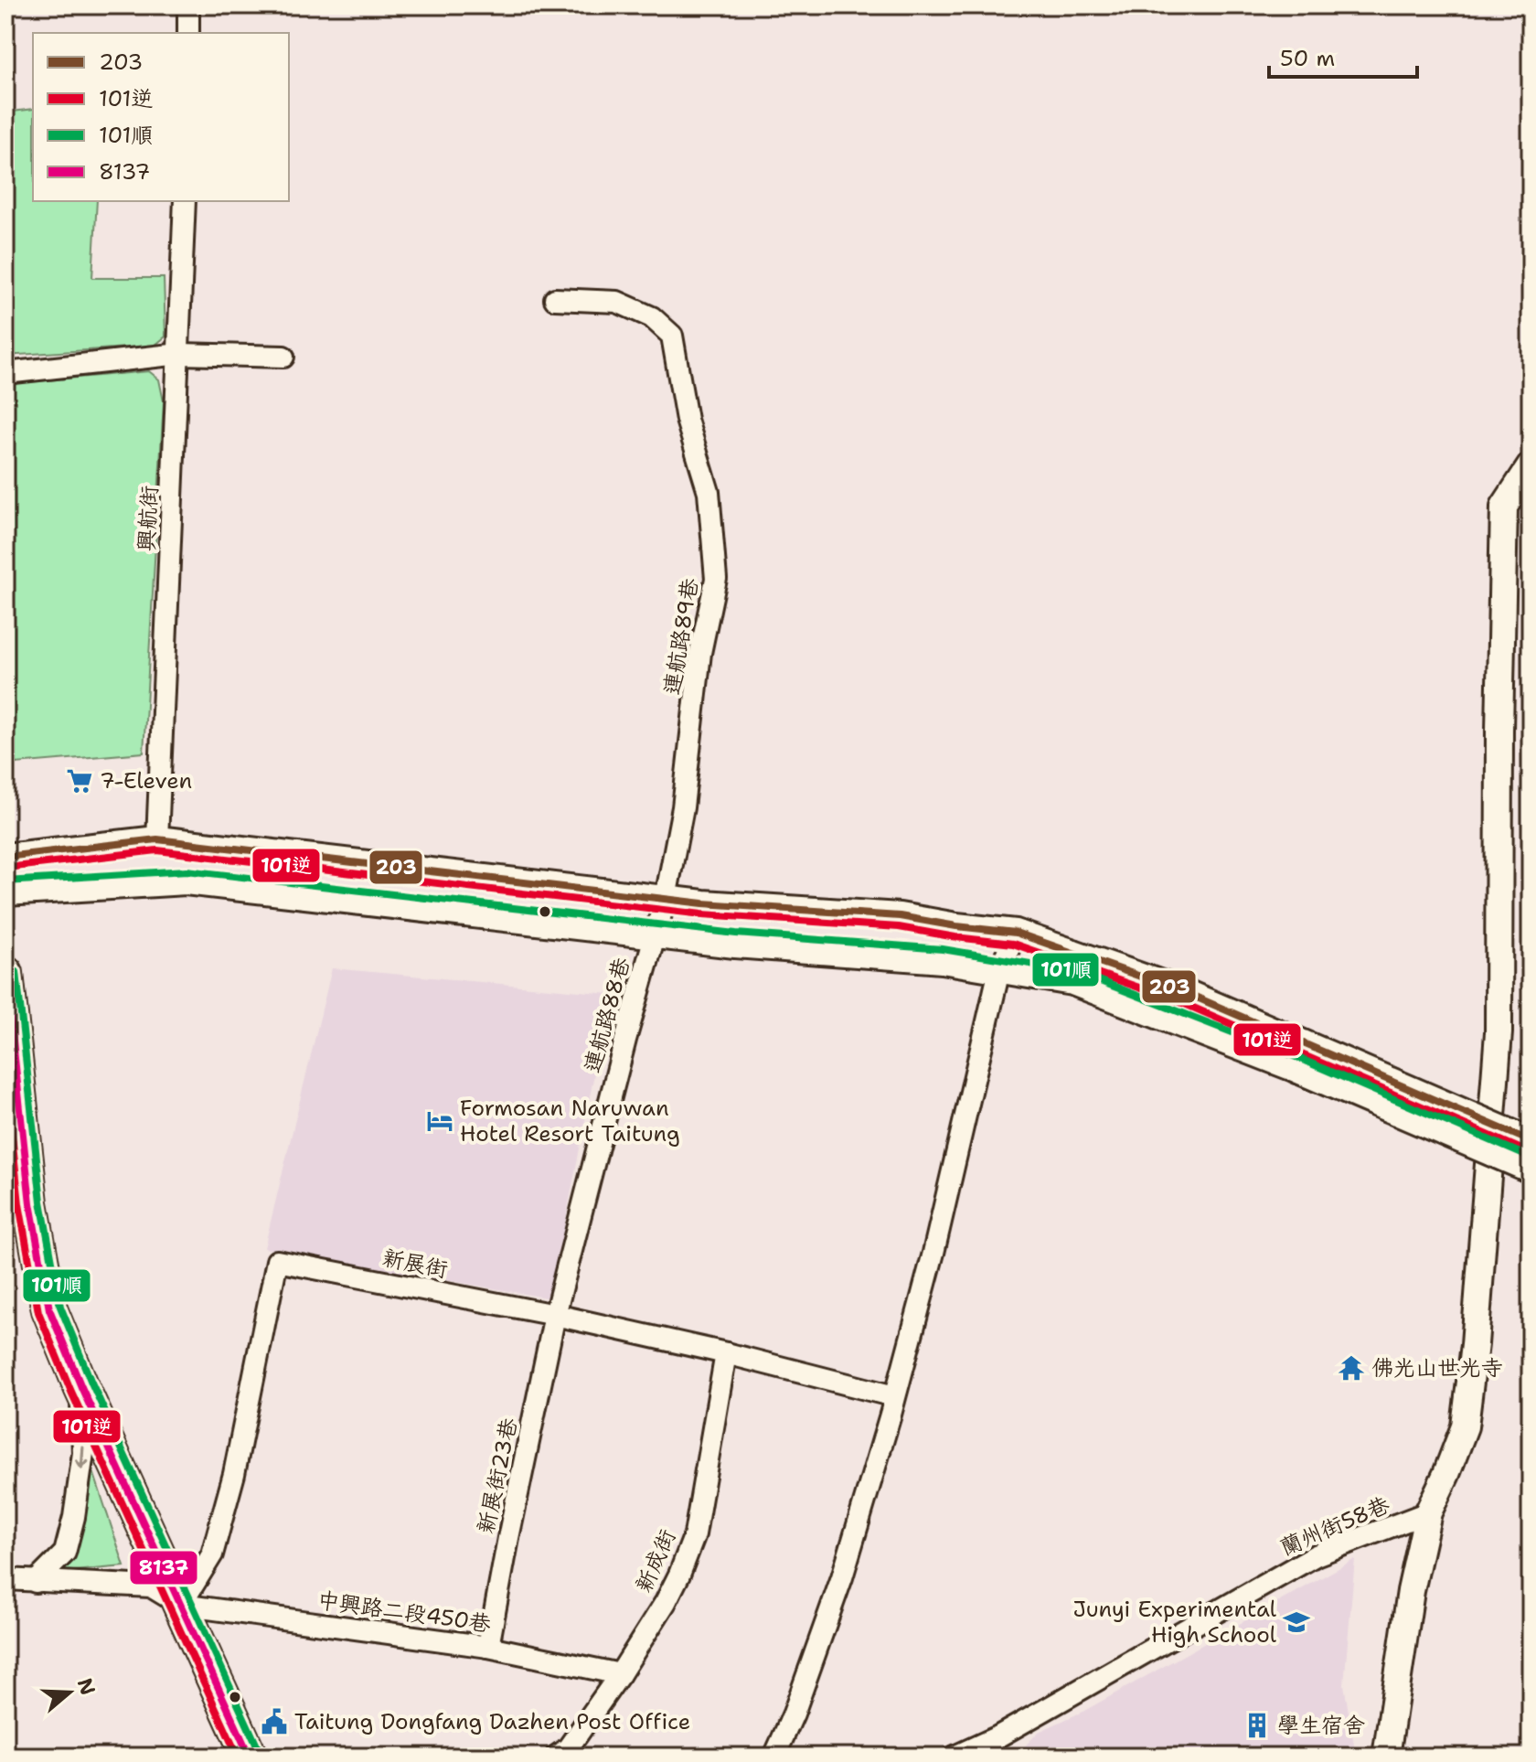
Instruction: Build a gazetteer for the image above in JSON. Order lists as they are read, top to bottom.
{
  "streets": {
    "street": [
      "興航街",
      "連航路89巷",
      "連航路88巷",
      "新展街",
      "新展街23巷",
      "蘭州街58巷",
      "新成街",
      "中興路二段450巷"
    ]
  },
  "crossings": [
    ["連航路89巷", "連航路88巷"],
    ["連航路88巷", "新展街"],
    ["連航路88巷", "新展街23巷"],
    ["新展街", "新展街23巷"],
    ["新展街", "新成街"],
    ["新展街", "中興路二段450巷"],
    ["新展街23巷", "中興路二段450巷"],
    ["新成街", "中興路二段450巷"]
  ],
  "places": {
    "supermarket": ["7-Eleven"],
    "hotel": ["Formosan Naruwan Hotel Resort Taitung"],
    "temple": ["佛光山世光寺"],
    "school or university": ["Junyi Experimental High School"],
    "public building": ["Taitung Dongfang Dazhen Post Office"],
    "building": ["學生宿舍"]
  },
  "lines": [
    "transit line 203",
    "transit line 101逆",
    "transit line 101順",
    "transit line 8137"
  ],
  "legend": [
    "203",
    "101逆",
    "101順",
    "8137"
  ],
  "scale_bar": "50 m",
  "north": "right"
}
